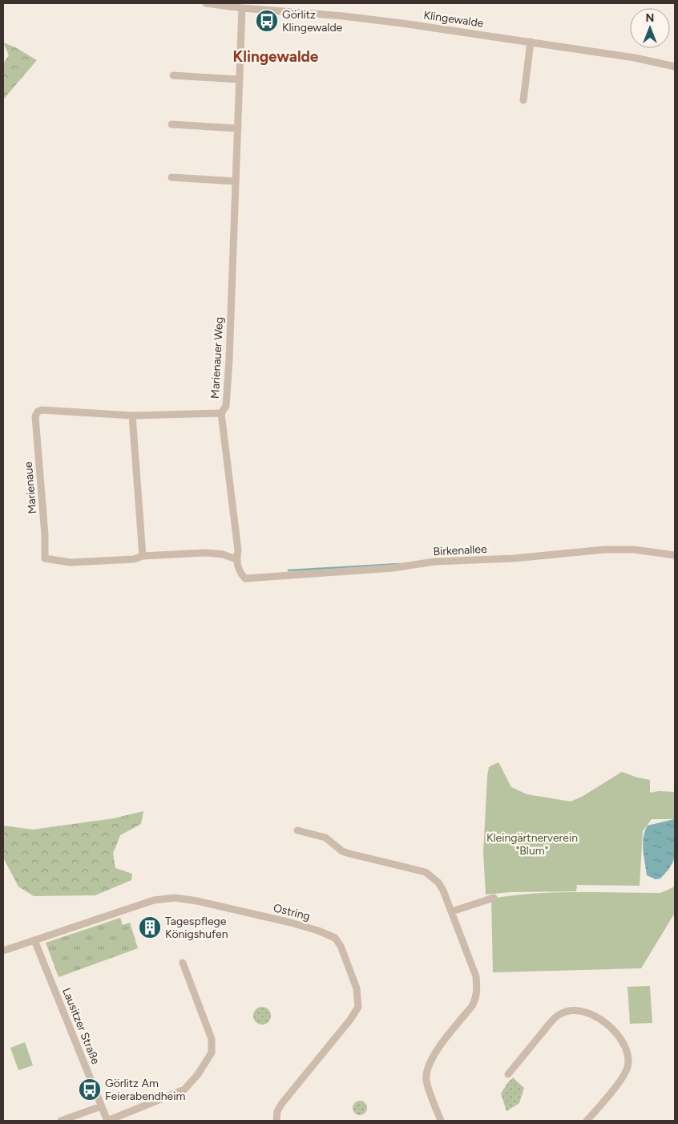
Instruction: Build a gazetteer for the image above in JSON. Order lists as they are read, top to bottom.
{
  "streets": {
    "street": [
      "Klingewalde",
      "Marienauer Weg",
      "Marienaue",
      "Birkenallee",
      "Ostring",
      "Lausitzer Straße"
    ]
  },
  "crossings": [
    ["Klingewalde", "Marienauer Weg"],
    ["Marienauer Weg", "Marienaue"],
    ["Marienauer Weg", "Birkenallee"],
    ["Ostring", "Lausitzer Straße"]
  ],
  "districts": ["Klingewalde"],
  "parks": ["Kleingärtnerverein \"Blum\""],
  "places": {
    "bus stop": ["Görlitz Klingewalde", "Görlitz Am Feierabendheim"],
    "building": ["Tagespflege Königshufen"]
  },
  "north": "top"
}
